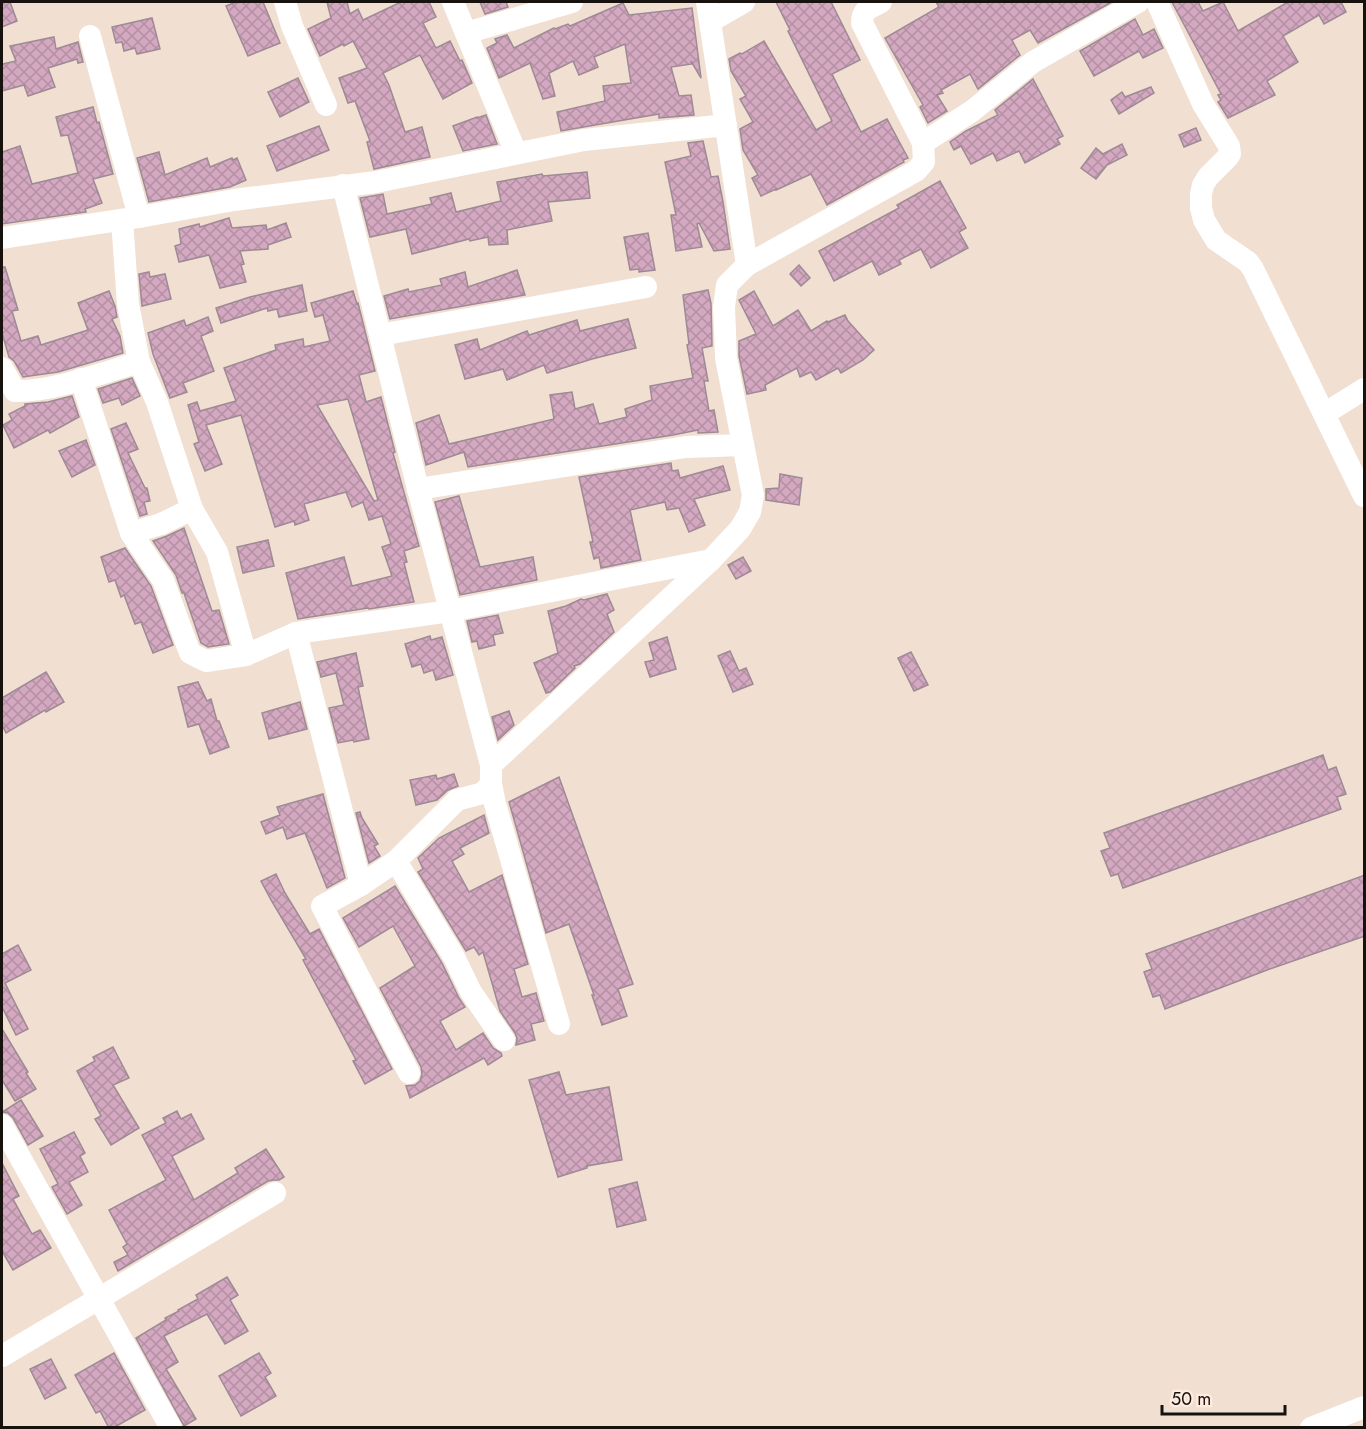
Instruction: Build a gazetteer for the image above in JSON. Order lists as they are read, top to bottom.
{
  "scale_bar": "50 m"
}
